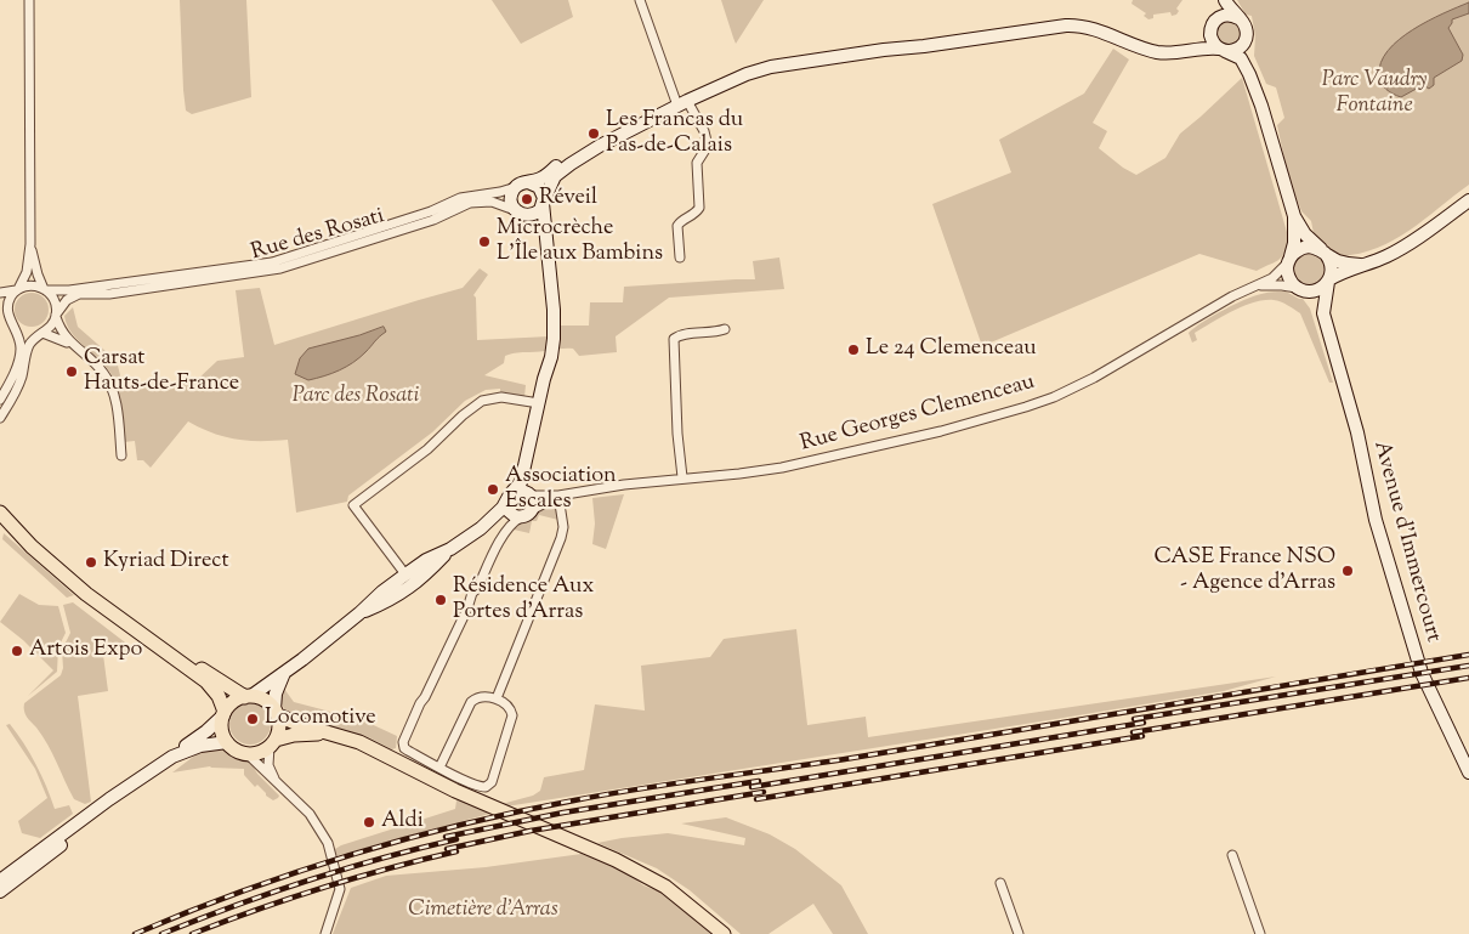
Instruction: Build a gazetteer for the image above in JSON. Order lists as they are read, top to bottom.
{
  "streets": {
    "street": ["Rue des Rosati", "Rue Georges Clemenceau", "Avenue d'Immercourt"]
  },
  "crossings": [
    ["Rue Georges Clemenceau", "Avenue d'Immercourt"]
  ],
  "parks": ["Parc Vaudry Fontaine", "Parc des Rosati", "Cimetière d'Arras"],
  "places": [
    "Les Francas du Pas-de-Calais",
    "Réveil",
    "Microcrèche L’Île aux Bambins",
    "Le 24 Clemenceau",
    "Carsat Hauts-de-France",
    "Association Escales",
    "Kyriad Direct",
    "CASE France NSO - Agence d'Arras",
    "Résidence Aux Portes d'Arras",
    "Artois Expo",
    "Locomotive",
    "Aldi"
  ]
}
